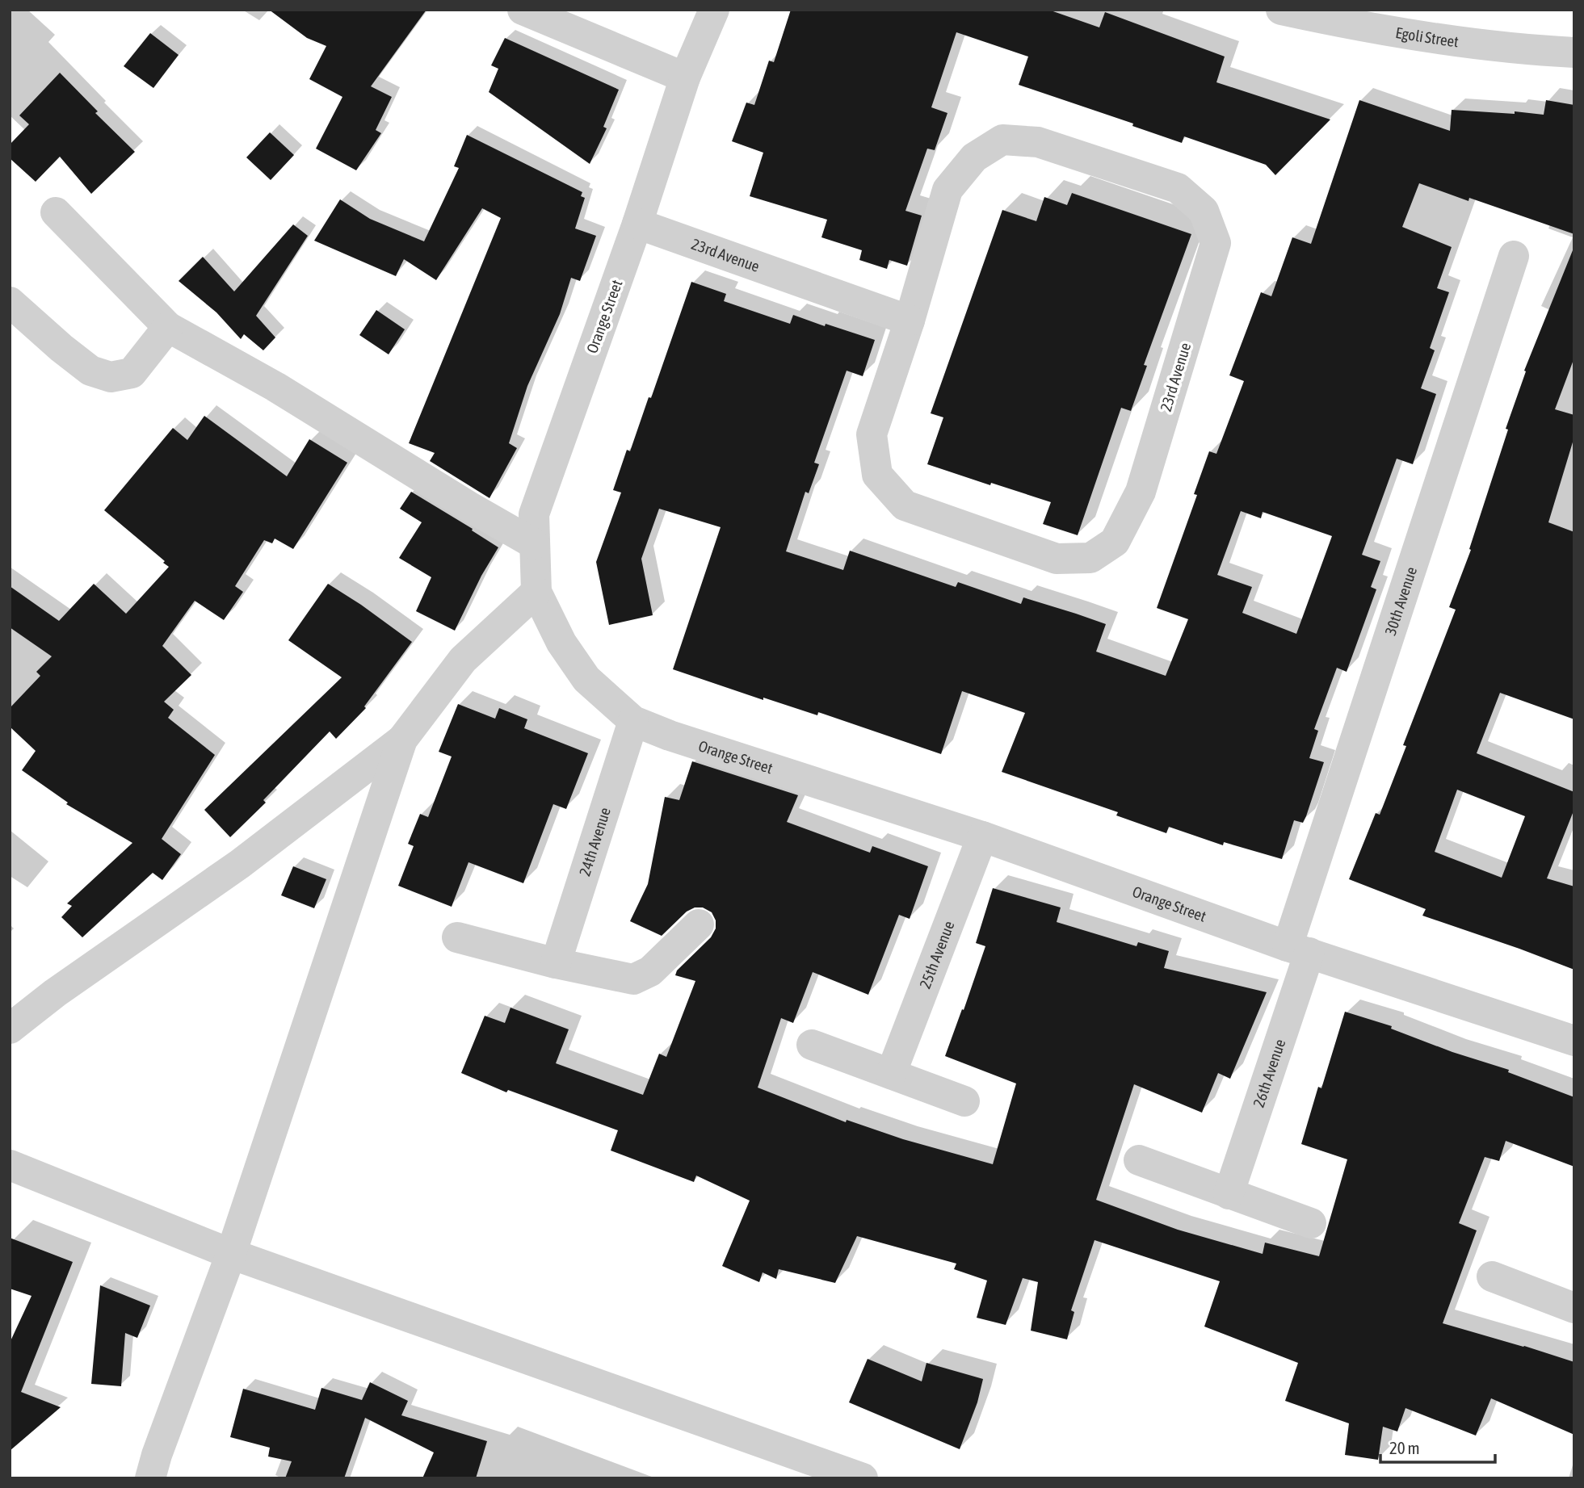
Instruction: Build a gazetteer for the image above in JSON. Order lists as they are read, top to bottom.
{
  "streets": {
    "street": [
      "Egoli Street",
      "23rd Avenue",
      "Orange Street",
      "30th Avenue",
      "24th Avenue",
      "25th Avenue",
      "26th Avenue"
    ]
  },
  "crossings": [
    ["23rd Avenue", "Orange Street"],
    ["Orange Street", "30th Avenue"],
    ["Orange Street", "24th Avenue"],
    ["Orange Street", "25th Avenue"],
    ["Orange Street", "26th Avenue"],
    ["30th Avenue", "26th Avenue"]
  ],
  "scale_bar": "20 m"
}
